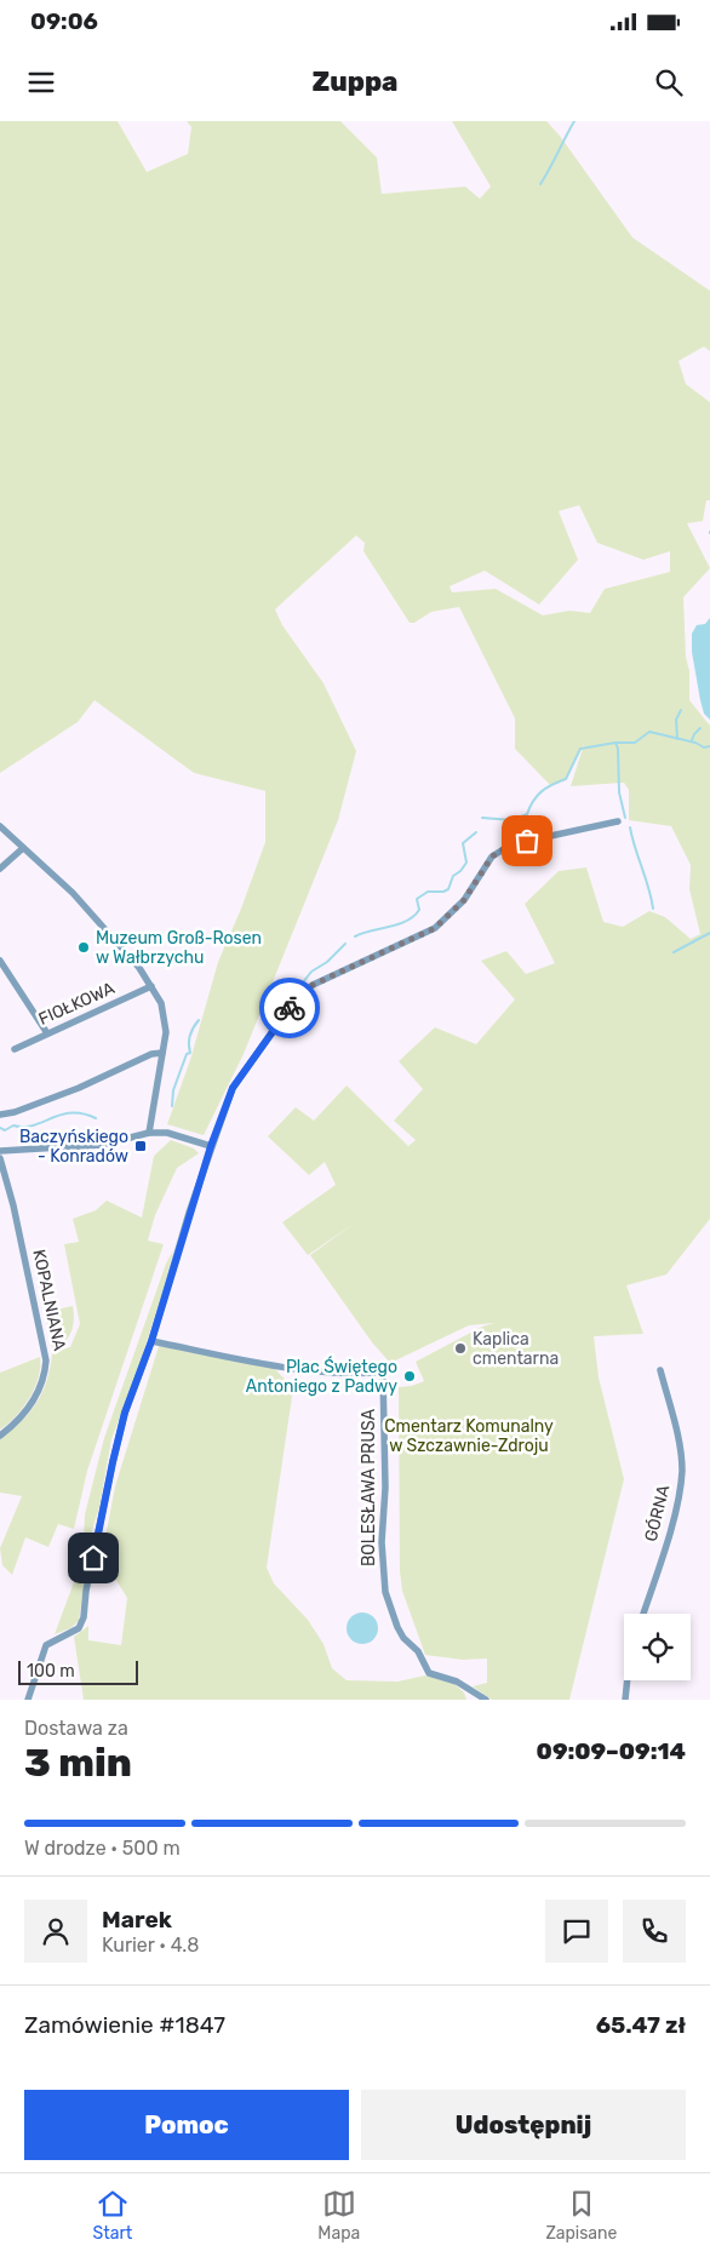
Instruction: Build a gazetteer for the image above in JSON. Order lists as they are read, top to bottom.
{
  "streets": {
    "street": [
      "FIOŁKOWA",
      "KOPALNIANA",
      "BOLESŁAWA PRUSA",
      "GÓRNA"
    ]
  },
  "parks": ["Cmentarz Komunalny w Szczawnie-Zdroju"],
  "places": {
    "other": ["Muzeum Groß-Rosen w Wałbrzychu", "Kaplica cmentarna", "Plac Świętego Antoniego z Padwy"],
    "transit": ["Baczyńskiego - Konradów"]
  },
  "scale_bar": "100 m",
  "page": {
    "status": "09:06",
    "header": "Zuppa",
    "scale": "100 m",
    "heading": ["3 min", "Dostawa za", "09:09–09:14"],
    "panel": [
      "Marek",
      "Kurier · 4.8",
      "Zamówienie #1847",
      "65.47 zł"
    ],
    "bar": "W drodze · 500 m",
    "buttons": ["Pomoc", "Udostępnij"],
    "tabs": ["Start", "Mapa", "Zapisane"]
  }
}
